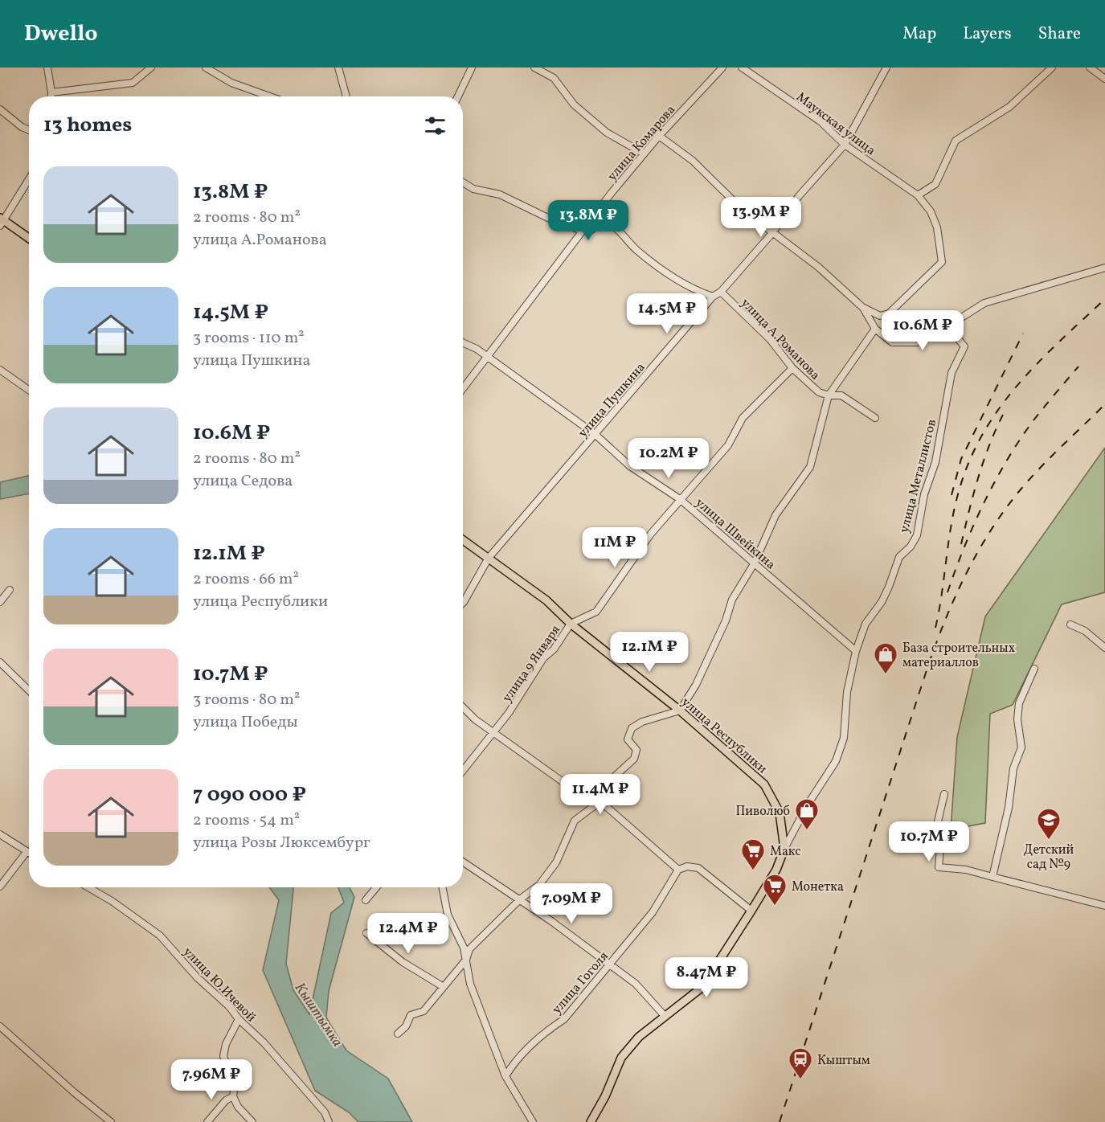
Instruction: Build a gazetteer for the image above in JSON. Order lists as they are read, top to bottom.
{
  "streets": {
    "main road": ["улица Металлистов", "улица Республики"],
    "street": [
      "Маукская улица",
      "улица Комарова",
      "улица А.Романова",
      "улица Пушкина",
      "улица Швейкина",
      "улица 9 Января",
      "улица Гоголя",
      "улица Ю.Ичевой"
    ]
  },
  "crossings": [
    ["Маукская улица", "улица Пушкина"],
    ["улица Комарова", "улица Швейкина"],
    ["улица А.Романова", "улица Пушкина"],
    ["улица А.Романова", "улица 9 Января"],
    ["улица Пушкина", "улица Швейкина"],
    ["улица Пушкина", "улица Республики"],
    ["улица Металлистов", "улица Швейкина"],
    ["улица Металлистов", "улица Республики"],
    ["улица Швейкина", "улица 9 Января"],
    ["улица 9 Января", "улица Республики"]
  ],
  "water": ["Кыштымка"],
  "places": {
    "shop": ["База cтроительных материаллов", "Пиволюб"],
    "school or university": ["Детский сад №9"],
    "supermarket": ["Макс", "Монетка"],
    "station": ["Кыштым"]
  },
  "page": {
    "header": "Dwello",
    "nav": ["Map", "Layers", "Share"],
    "heading": "13 homes",
    "list": [
      {
        "name": "13.8M ₽",
        "note": "2 rooms · 80 m² · улица А.Романова"
      },
      {
        "name": "14.5M ₽",
        "note": "3 rooms · 110 m² · улица Пушкина"
      },
      {
        "name": "10.6M ₽",
        "note": "2 rooms · 80 m² · улица Седова"
      },
      {
        "name": "12.1M ₽",
        "note": "2 rooms · 66 m² · улица Республики"
      },
      {
        "name": "10.7M ₽",
        "note": "3 rooms · 80 m² · улица Победы"
      },
      {
        "name": "7 090 000 ₽",
        "note": "2 rooms · 54 m² · улица Розы Люксембург"
      }
    ],
    "price": [
      "13.9M ₽",
      "13.8M ₽",
      "14.5M ₽",
      "10.6M ₽",
      "10.2M ₽",
      "11M ₽",
      "12.1M ₽",
      "11.4M ₽",
      "10.7M ₽",
      "7.09M ₽",
      "12.4M ₽",
      "8.47M ₽",
      "7.96M ₽"
    ]
  }
}
